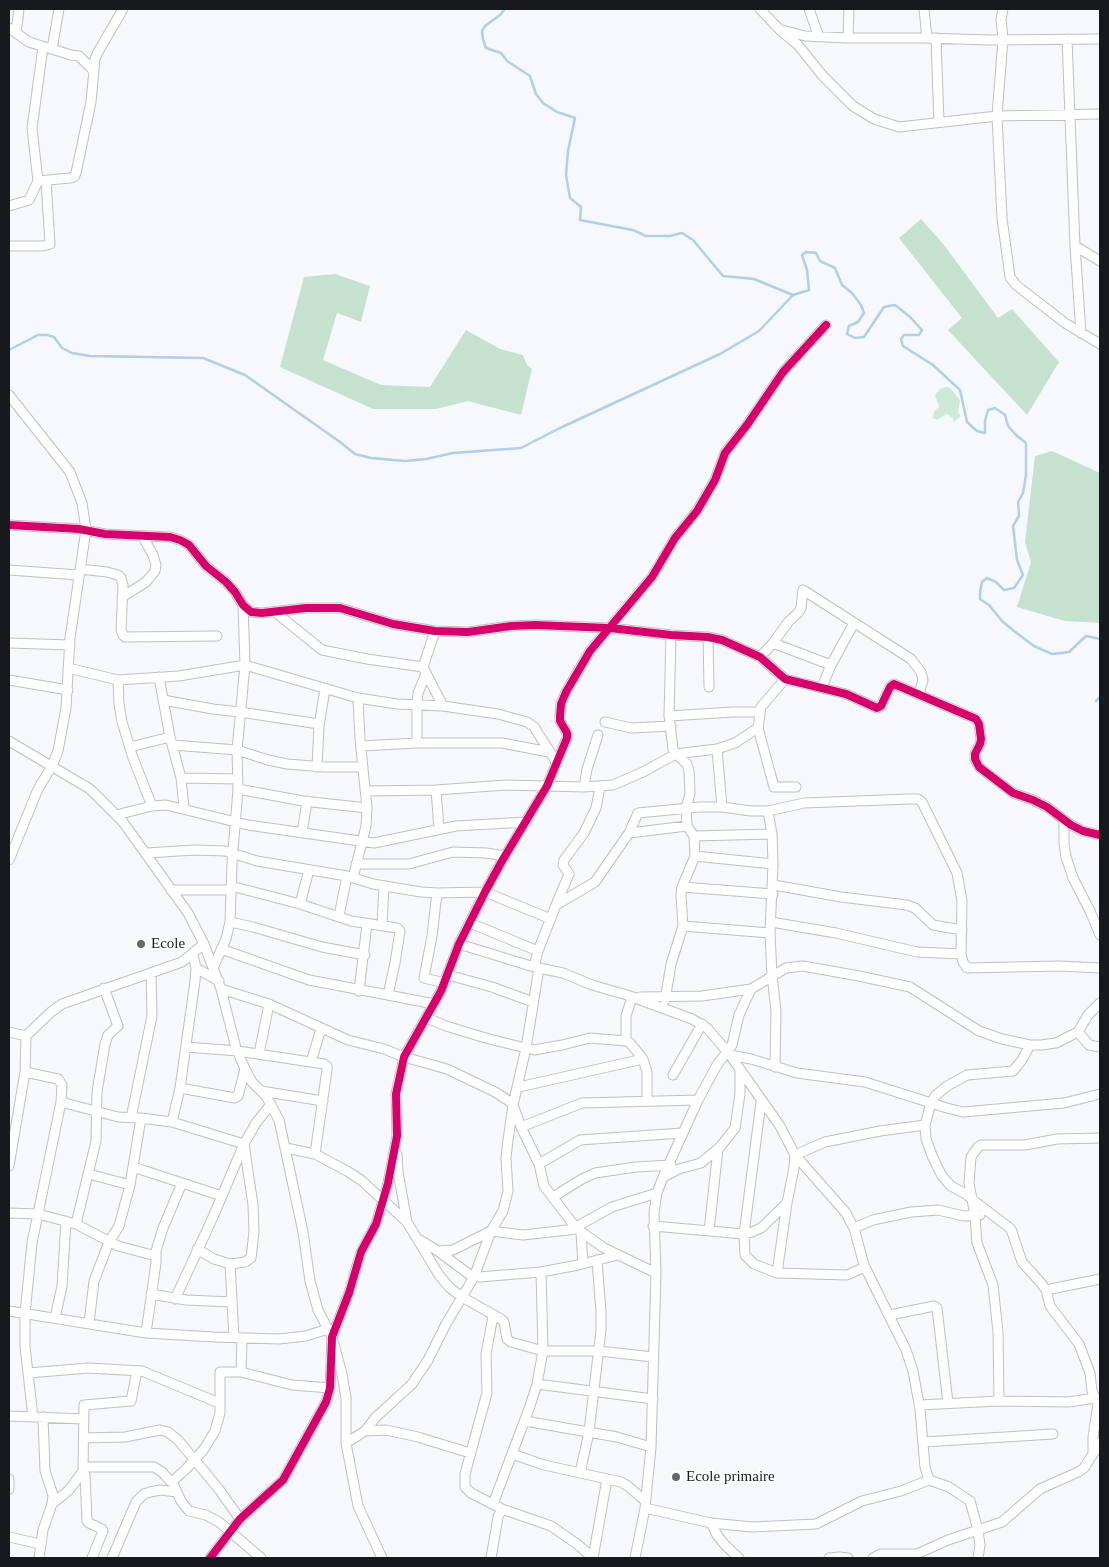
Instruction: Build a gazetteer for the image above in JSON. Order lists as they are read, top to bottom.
{
  "places": ["Ecole", "Ecole primaire"]
}
